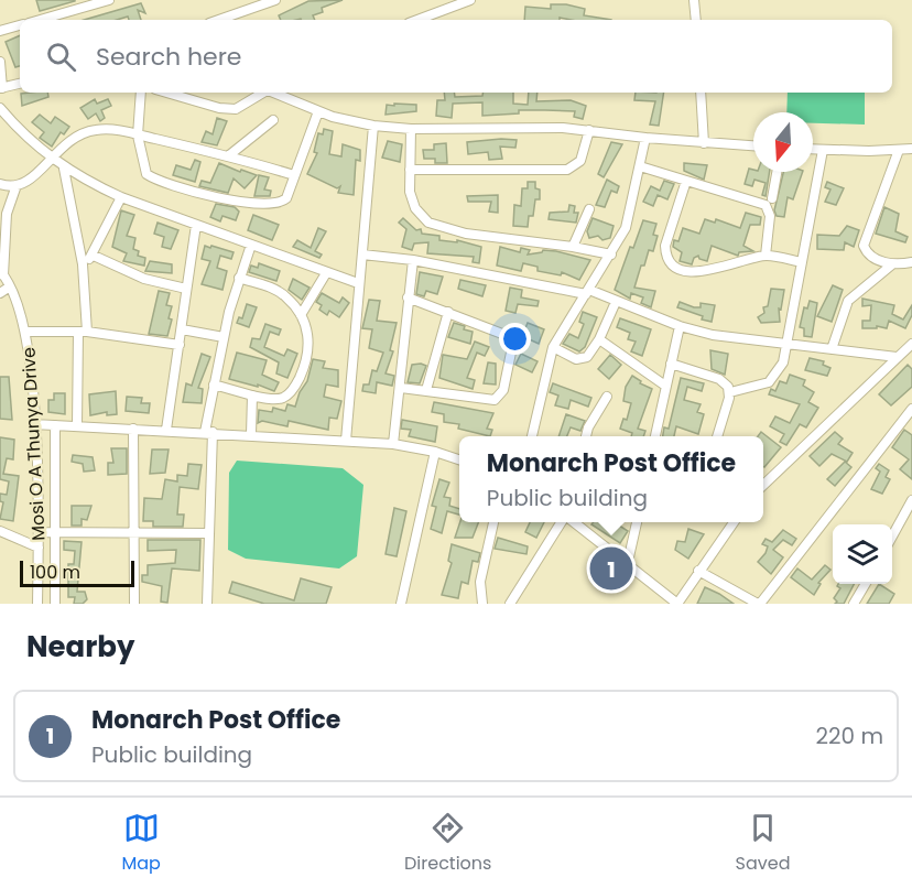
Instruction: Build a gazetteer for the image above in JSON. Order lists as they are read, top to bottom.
{
  "streets": {
    "street": ["Mosi O A Thunya Drive"]
  },
  "scale_bar": "100 m",
  "north": "bottom",
  "page": {
    "search": "Search here",
    "popup": ["Monarch Post Office", "Public building"],
    "pins": "1",
    "scale": "100 m",
    "heading": "Nearby",
    "list": [
      {
        "mark": "1",
        "name": "Monarch Post Office",
        "note": "Public building",
        "value": "220 m"
      }
    ],
    "nav": ["Map", "Directions", "Saved"]
  }
}
